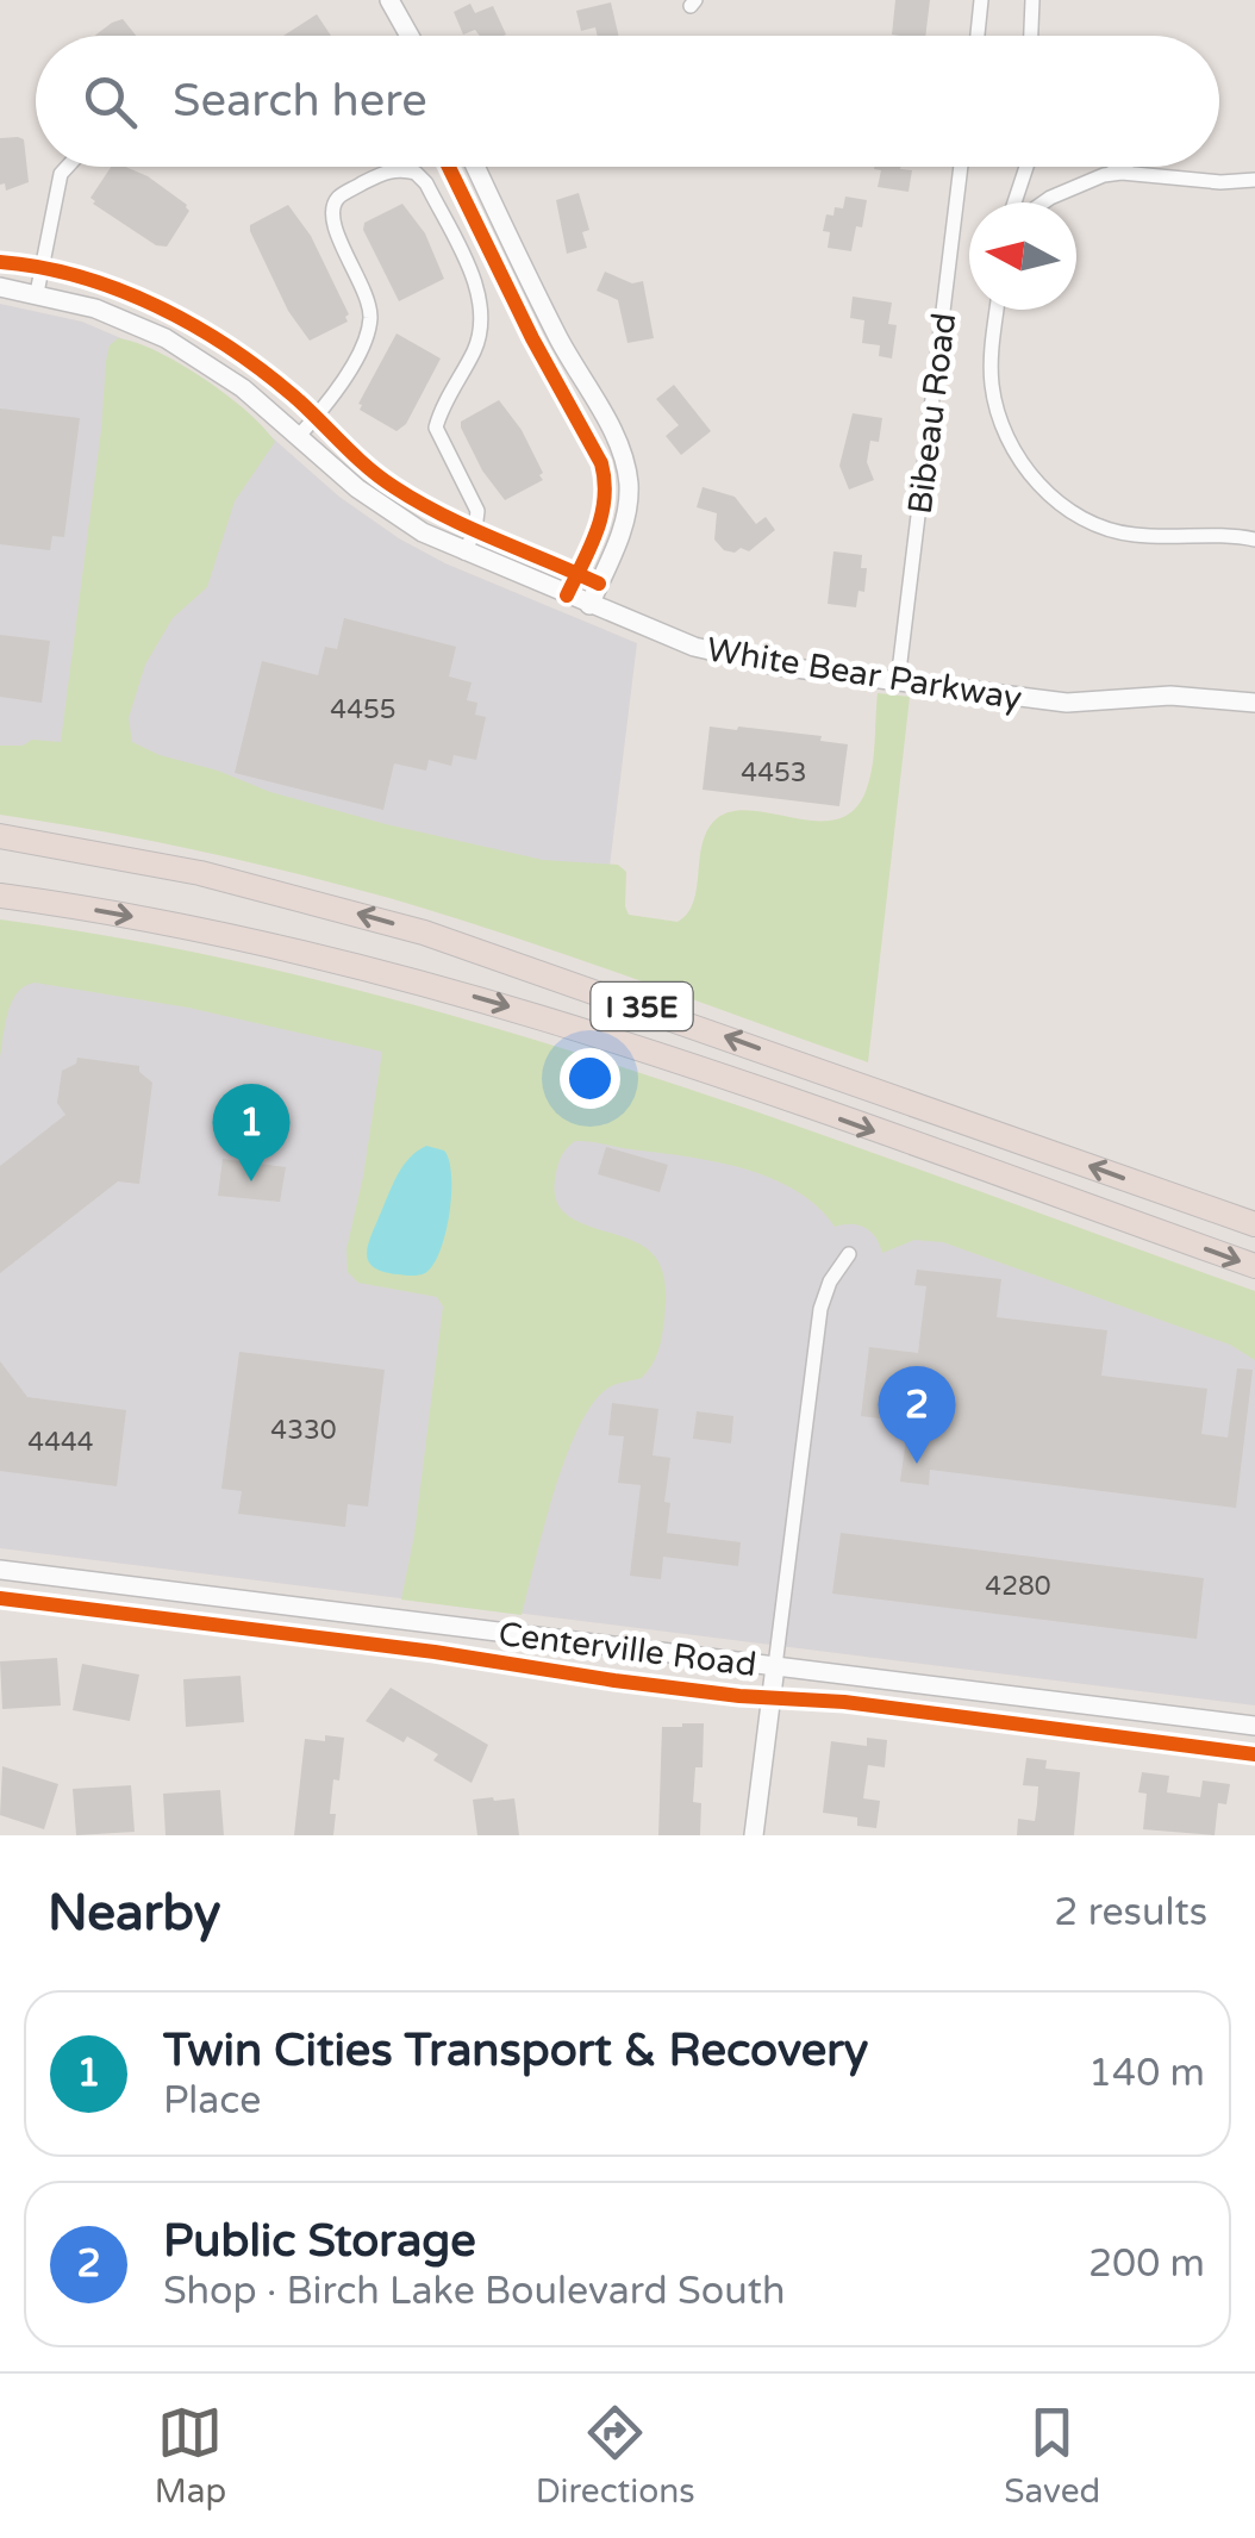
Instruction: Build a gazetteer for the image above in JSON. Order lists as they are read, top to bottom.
{
  "streets": {
    "highway": ["I 35E"],
    "street": ["Bibeau Road", "White Bear Parkway", "Centerville Road"]
  },
  "crossings": [
    ["Bibeau Road", "White Bear Parkway"]
  ],
  "house_numbers": [
    "4455",
    "4453",
    "4330",
    "4444",
    "4280"
  ],
  "north": "left",
  "page": {
    "search": "Search here",
    "pins": ["1", "2"],
    "heading": ["Nearby", "2 results"],
    "list": [
      {
        "mark": "1",
        "name": "Twin Cities Transport & Recovery",
        "note": "Place",
        "value": "140 m"
      },
      {
        "mark": "2",
        "name": "Public Storage",
        "note": "Shop · Birch Lake Boulevard South",
        "value": "200 m"
      }
    ],
    "nav": ["Map", "Directions", "Saved"]
  }
}
